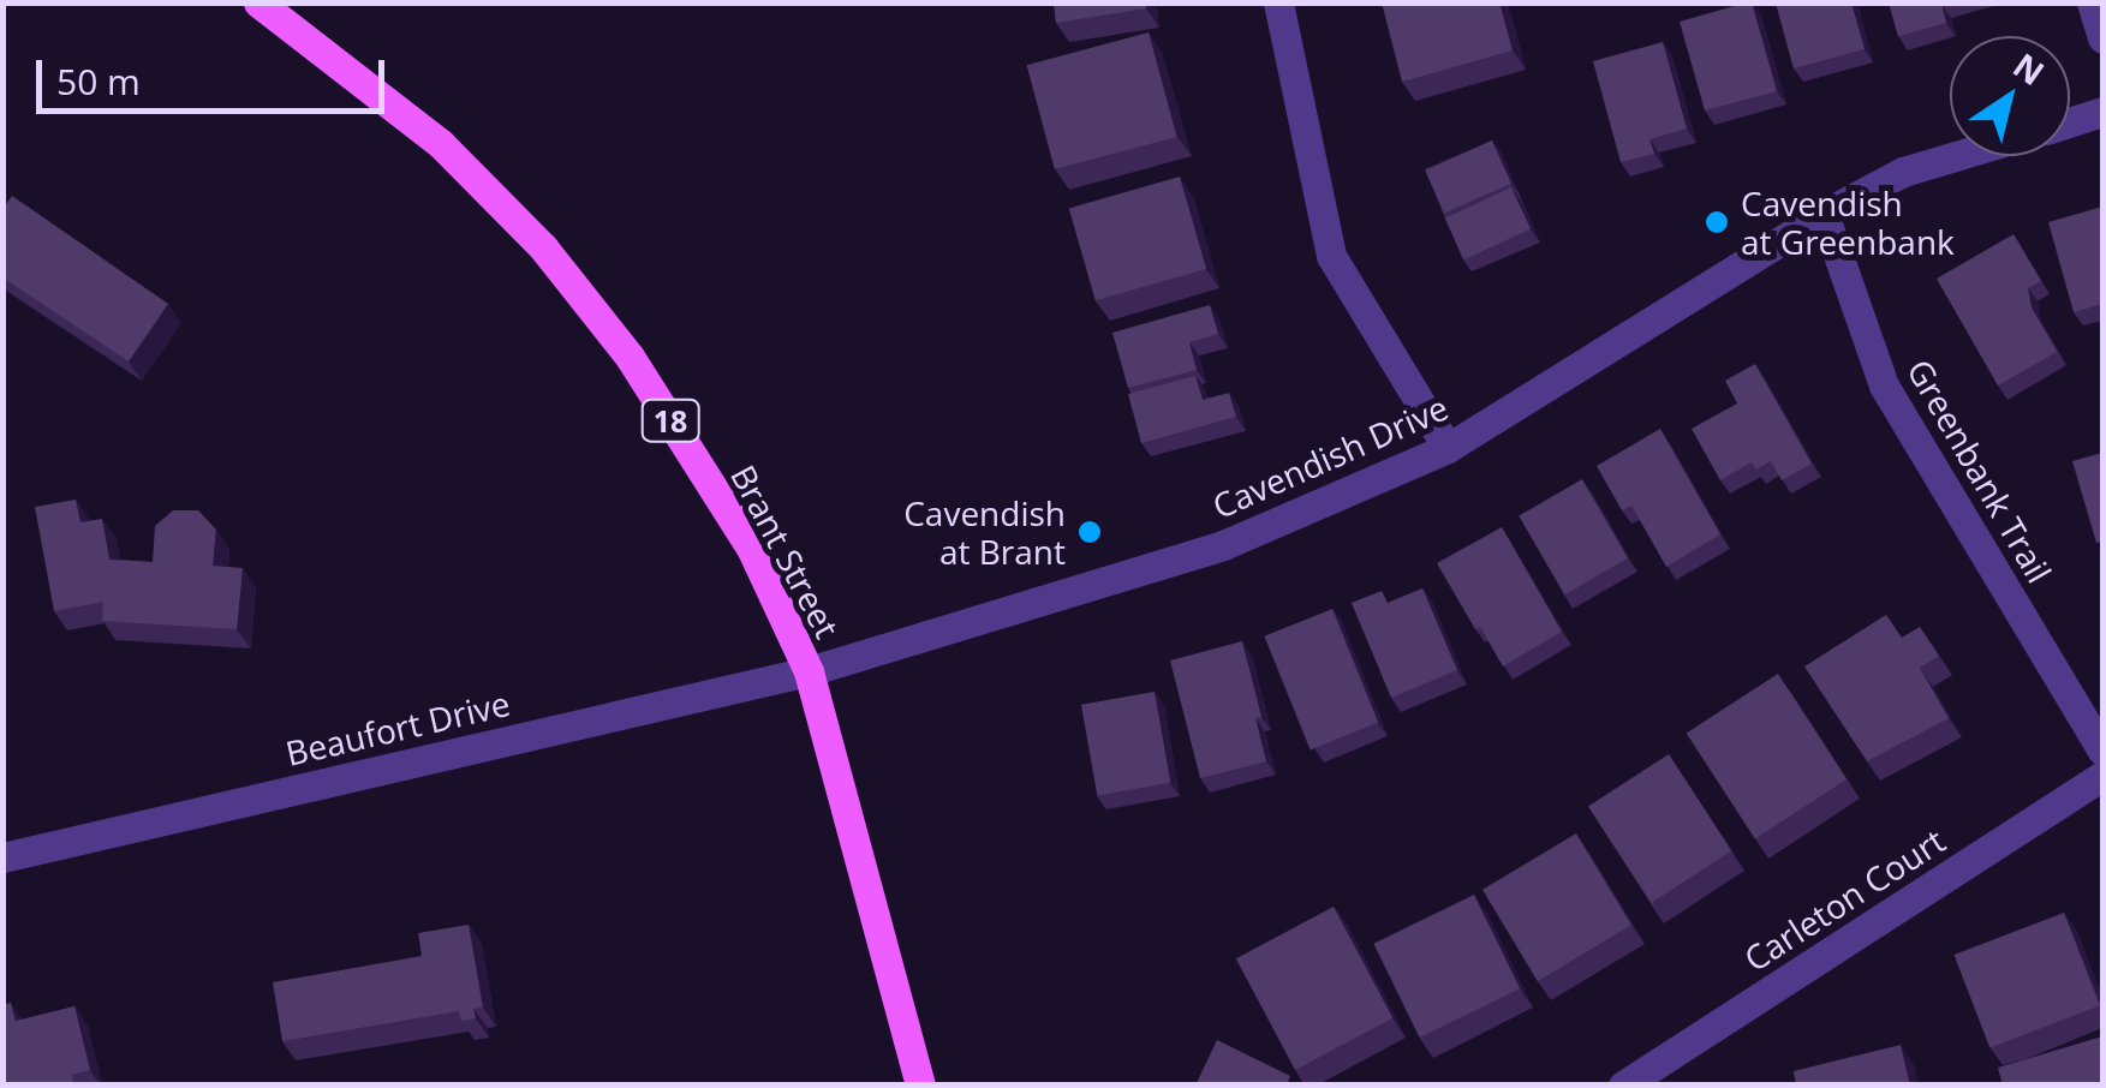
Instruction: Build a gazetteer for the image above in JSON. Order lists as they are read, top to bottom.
{
  "streets": {
    "main road": ["18", "Brant Street"],
    "street": [
      "Cavendish Drive",
      "Greenbank Trail",
      "Beaufort Drive",
      "Carleton Court"
    ]
  },
  "crossings": [
    ["Cavendish Drive", "Greenbank Trail"],
    ["Cavendish Drive", "Brant Street"],
    ["Cavendish Drive", "Beaufort Drive"],
    ["Brant Street", "Beaufort Drive"]
  ],
  "places": ["Cavendish at Greenbank", "Cavendish at Brant"],
  "scale_bar": "50 m",
  "north": "top right"
}
